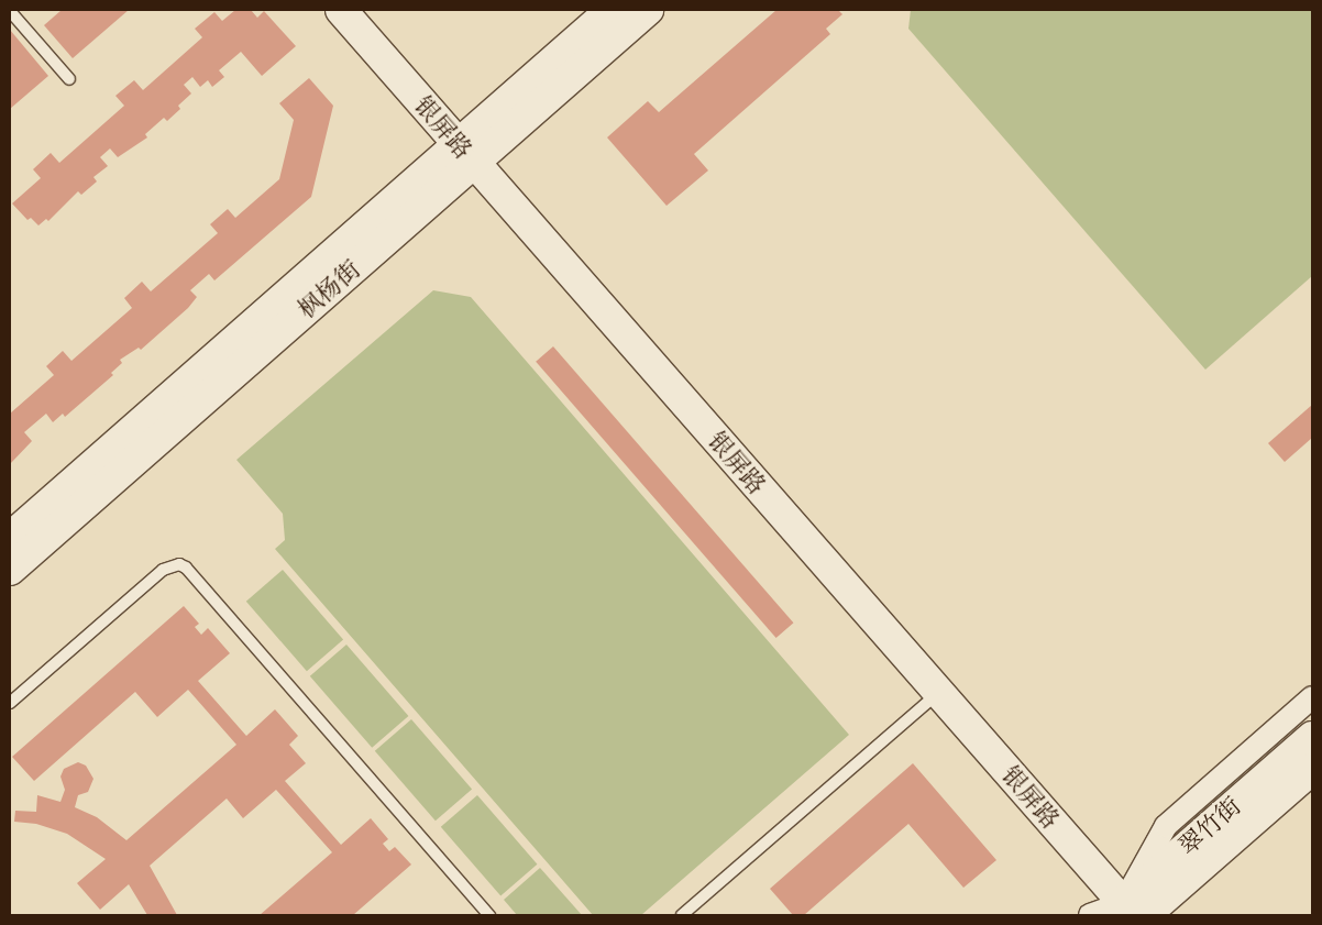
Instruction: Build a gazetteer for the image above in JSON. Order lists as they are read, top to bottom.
{
  "streets": {
    "street": ["银屏路", "枫杨街", "翠竹街"]
  },
  "crossings": [
    ["银屏路", "枫杨街"],
    ["银屏路", "翠竹街"]
  ]
}
